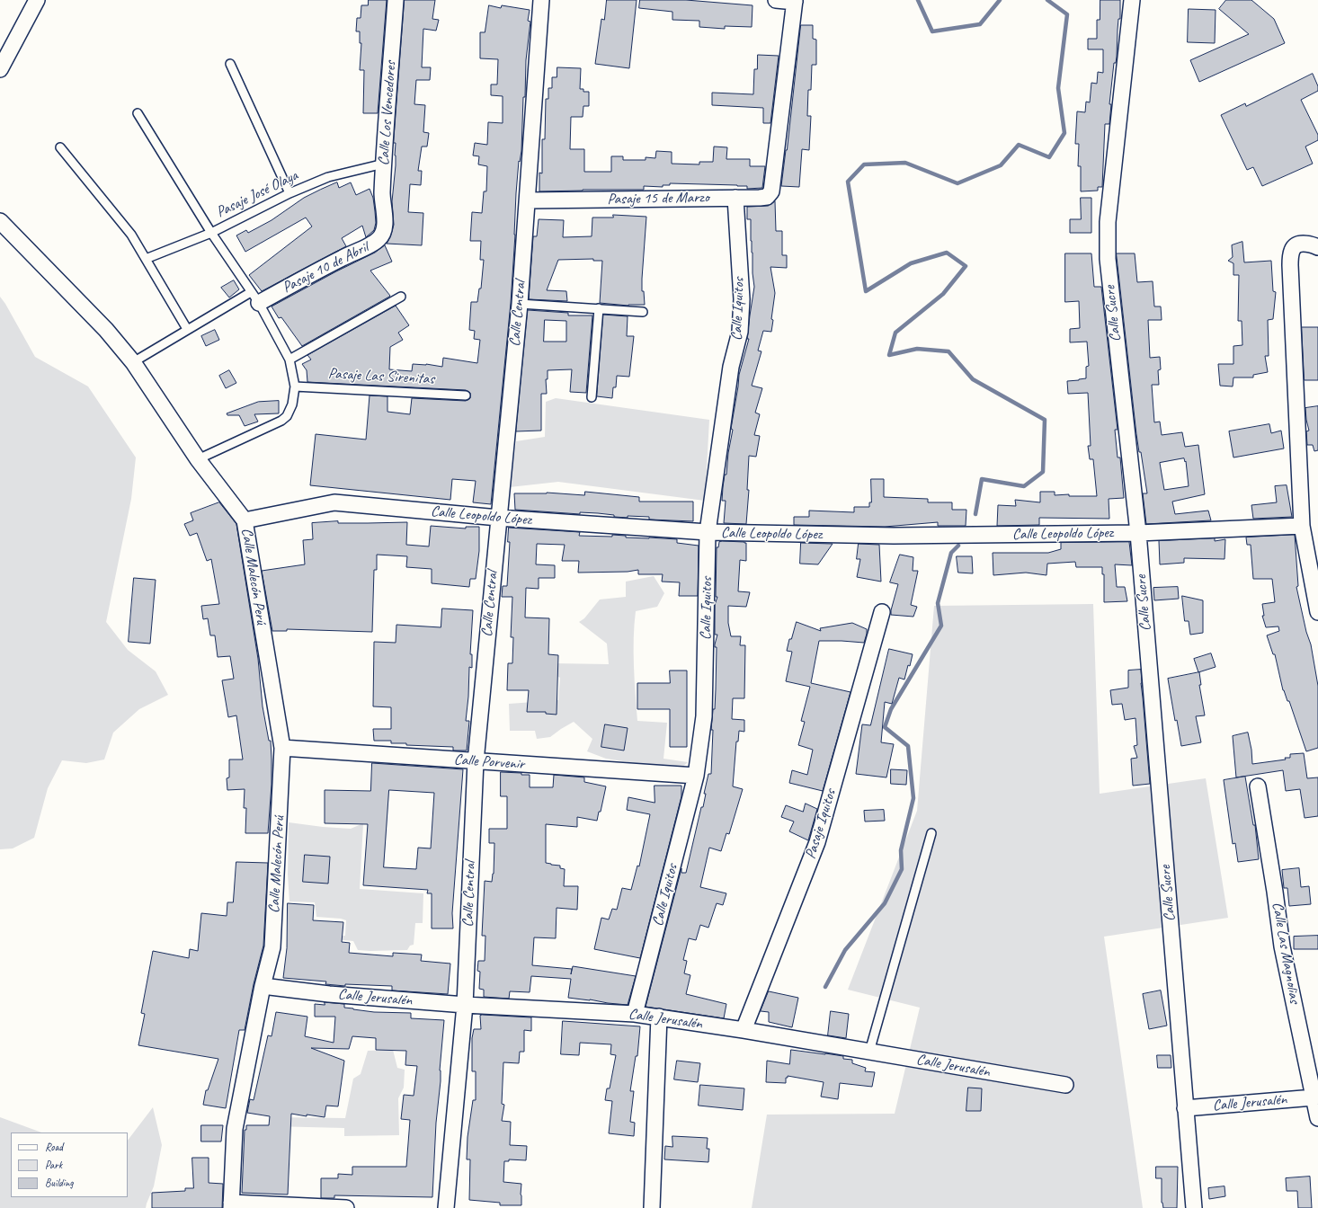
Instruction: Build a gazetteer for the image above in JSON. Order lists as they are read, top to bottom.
{
  "streets": {
    "street": [
      "Calle Los Vencedores",
      "Pasaje 15 de Marzo",
      "Pasaje 10 de Abril",
      "Calle Iquitos",
      "Calle Central",
      "Calle Sucre",
      "Calle Leopoldo López",
      "Calle Malecón Perú",
      "Calle Porvenir",
      "Pasaje Iquitos",
      "Calle Las Magnolias",
      "Calle Jerusalén"
    ],
    "lane": ["Pasaje José Olaya", "Pasaje Las Sirenitas"]
  },
  "crossings": [
    ["Calle Los Vencedores", "Pasaje José Olaya"],
    ["Calle Los Vencedores", "Pasaje 10 de Abril"],
    ["Pasaje 15 de Marzo", "Calle Iquitos"],
    ["Pasaje 15 de Marzo", "Calle Central"],
    ["Calle Iquitos", "Calle Leopoldo López"],
    ["Calle Iquitos", "Calle Porvenir"],
    ["Calle Iquitos", "Calle Jerusalén"],
    ["Calle Central", "Calle Leopoldo López"],
    ["Calle Central", "Calle Porvenir"],
    ["Calle Central", "Calle Jerusalén"],
    ["Calle Sucre", "Calle Leopoldo López"],
    ["Calle Sucre", "Calle Jerusalén"],
    ["Calle Leopoldo López", "Calle Malecón Perú"],
    ["Calle Malecón Perú", "Calle Porvenir"],
    ["Calle Malecón Perú", "Calle Jerusalén"],
    ["Pasaje Iquitos", "Calle Jerusalén"],
    ["Calle Las Magnolias", "Calle Jerusalén"]
  ],
  "legend": ["Road", "Park", "Building"]
}
